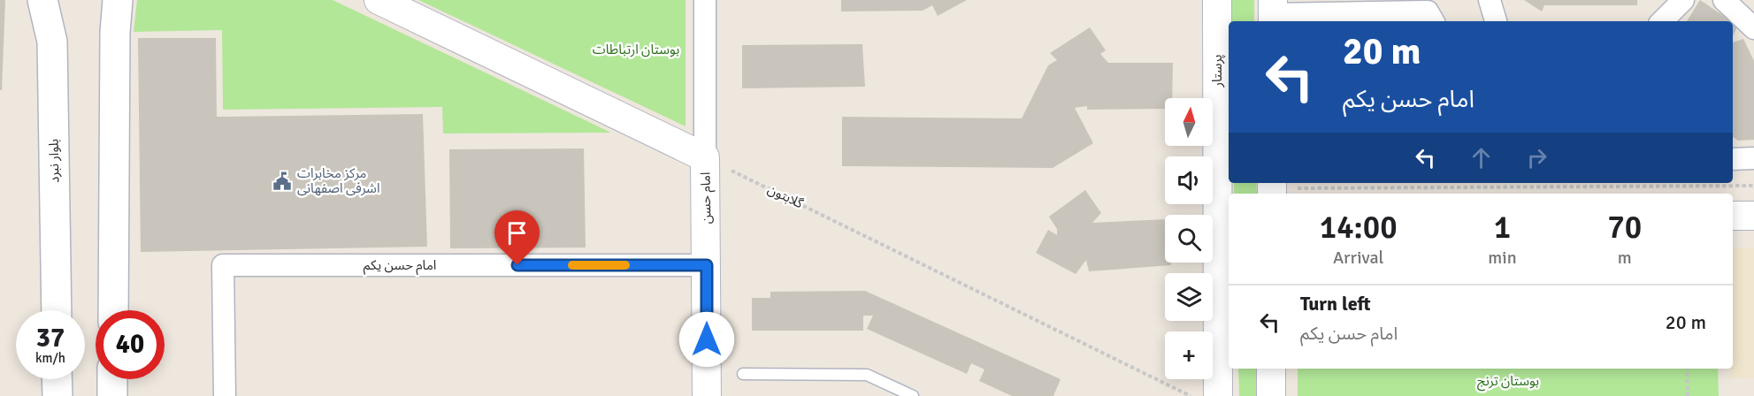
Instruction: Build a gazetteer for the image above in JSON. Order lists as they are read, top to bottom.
{
  "streets": {
    "main road": ["بلوار نبرد"],
    "street": ["پرستار", "امام حسن", "امام حسن یکم"],
    "path": ["گلابتون"]
  },
  "crossings": [
    ["گلابتون", "امام حسن"],
    ["امام حسن", "امام حسن یکم"]
  ],
  "parks": ["بوستان ارتباطات", "بوستان ترنج"],
  "places": {
    "public building": ["مرکز مخابرات اشرفی اصفهانی"]
  },
  "north": "top",
  "page": {
    "turn": ["20 m", "امام حسن یکم"],
    "map_buttons": "+",
    "eta": [
      "14:00",
      "Arrival",
      "1",
      "min",
      "70",
      "m"
    ],
    "list": [
      {
        "name": "Turn left",
        "note": "امام حسن یکم",
        "value": "20 m"
      }
    ],
    "speed": "37 km/h",
    "limit": "40"
  }
}
